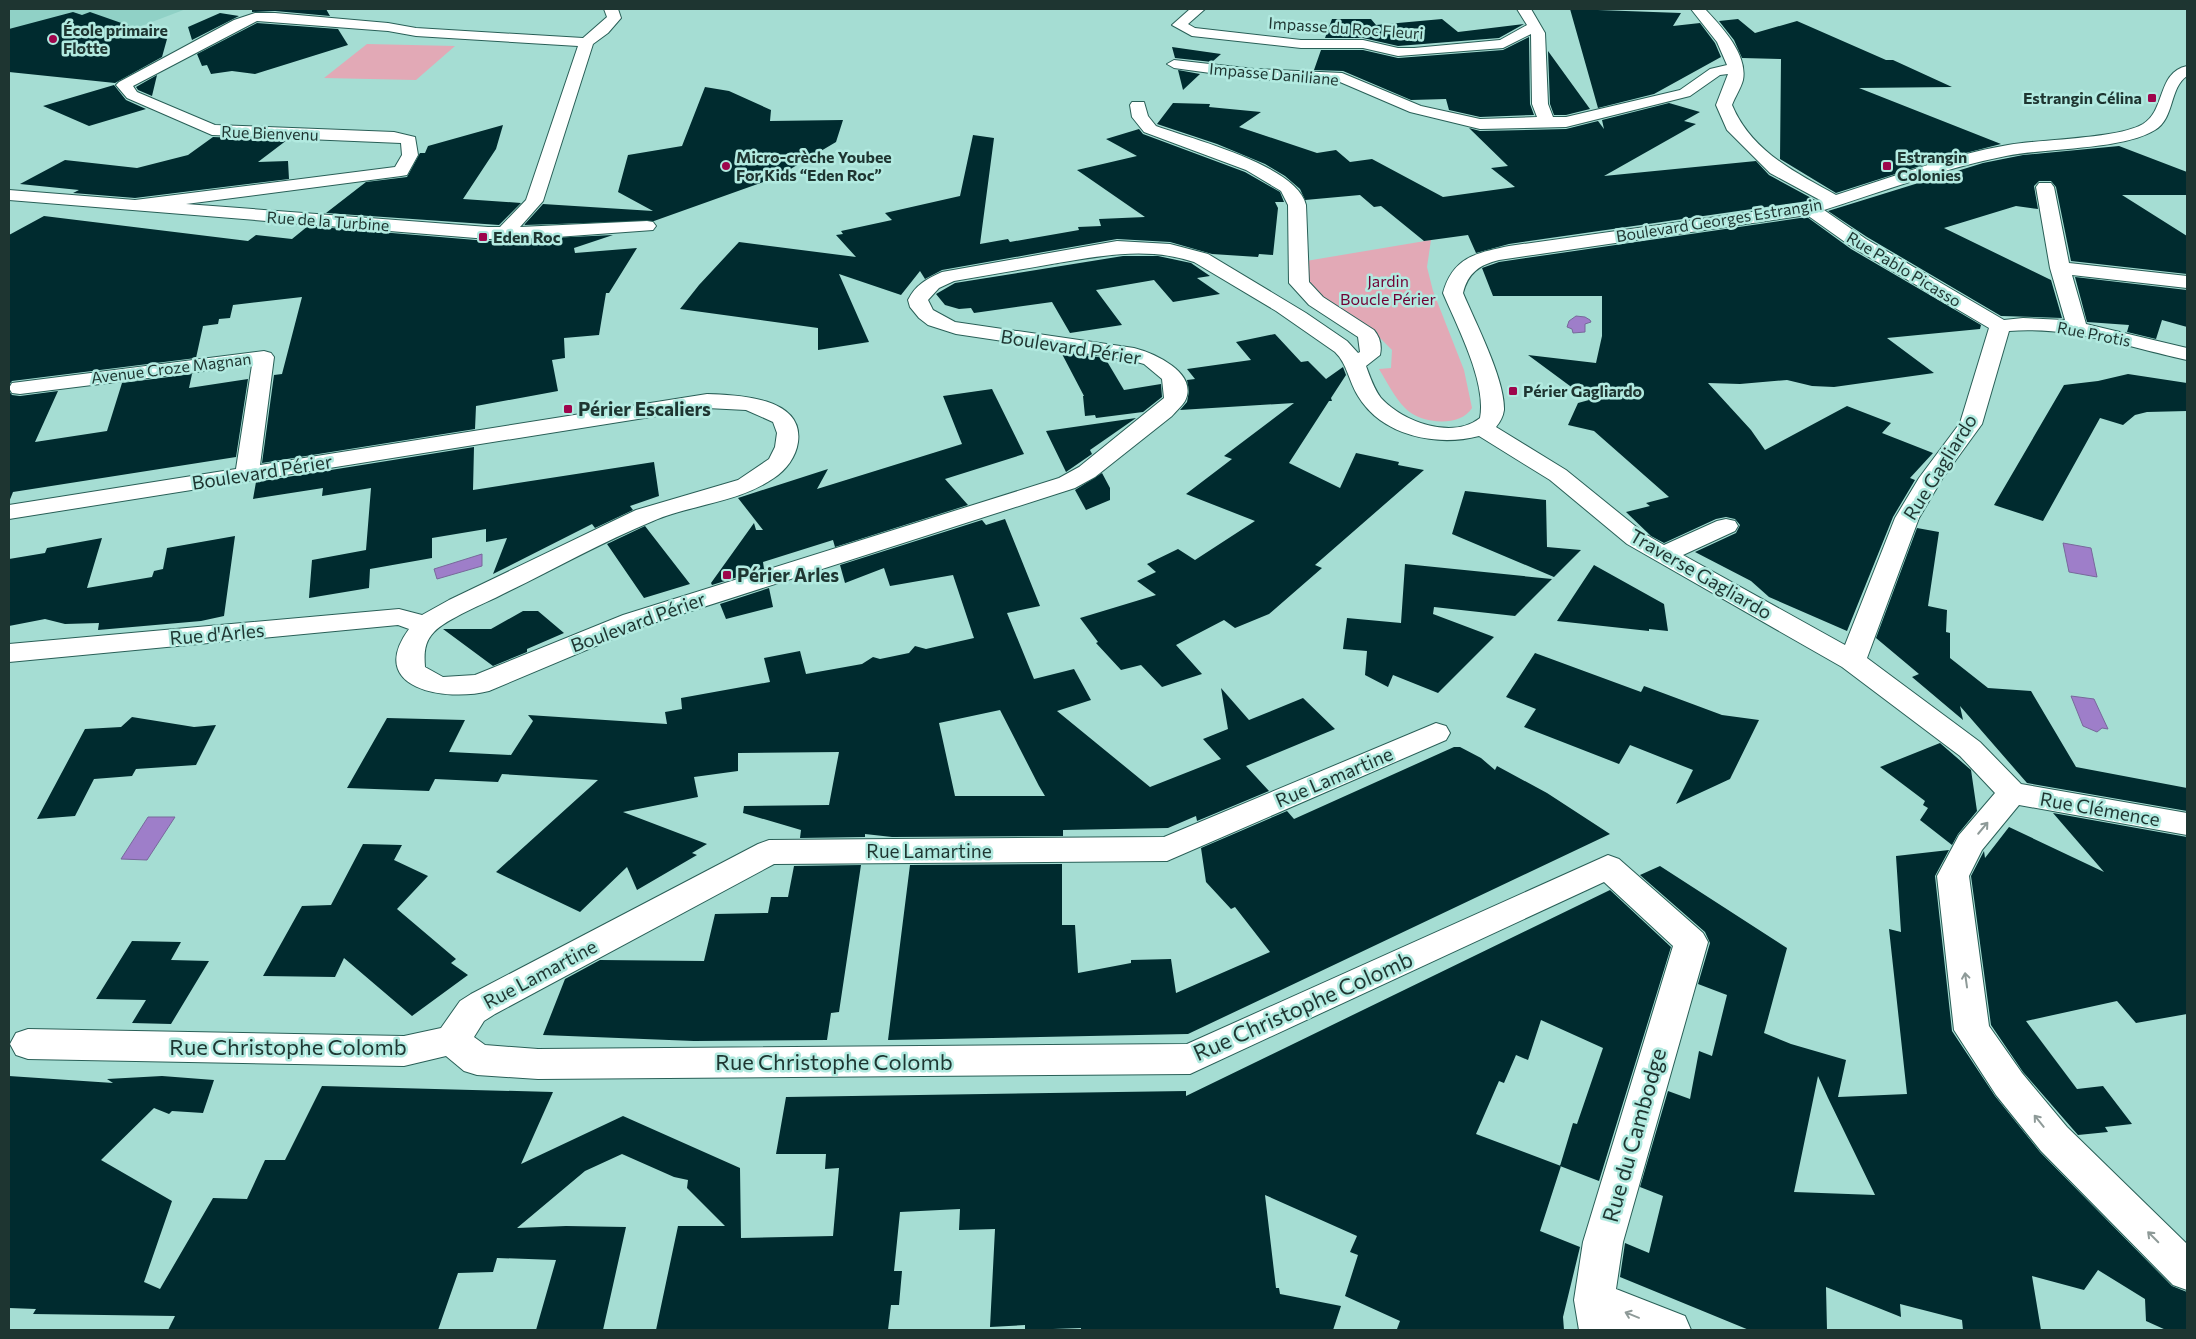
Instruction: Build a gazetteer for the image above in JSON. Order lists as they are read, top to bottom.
{
  "streets": {
    "street": [
      "Impasse du Roc Fleuri",
      "Impasse Daniliane",
      "Rue Bienvenu",
      "Boulevard Georges Estrangin",
      "Rue de la Turbine",
      "Rue Pablo Picasso",
      "Rue Protis",
      "Boulevard Périer",
      "Avenue Croze Magnan",
      "Rue Gagliardo",
      "Traverse Gagliardo",
      "Rue d'Arles",
      "Rue Lamartine",
      "Rue Clémence",
      "Rue Christophe Colomb",
      "Rue du Cambodge"
    ]
  },
  "crossings": [
    ["Rue Bienvenu", "Rue de la Turbine"],
    ["Boulevard Georges Estrangin", "Rue Pablo Picasso"],
    ["Boulevard Georges Estrangin", "Boulevard Périer"],
    ["Boulevard Georges Estrangin", "Traverse Gagliardo"],
    ["Rue Pablo Picasso", "Rue Protis"],
    ["Rue Pablo Picasso", "Rue Gagliardo"],
    ["Rue Protis", "Rue Gagliardo"],
    ["Boulevard Périer", "Avenue Croze Magnan"],
    ["Boulevard Périer", "Traverse Gagliardo"],
    ["Boulevard Périer", "Rue d'Arles"],
    ["Rue Gagliardo", "Traverse Gagliardo"],
    ["Traverse Gagliardo", "Rue Clémence"],
    ["Rue Lamartine", "Rue Christophe Colomb"],
    ["Rue Christophe Colomb", "Rue du Cambodge"]
  ],
  "parks": ["Jardin Boucle Périer"],
  "places": {
    "other": ["École primaire Flotte", "Micro-crèche Youbee For Kids “Eden Roc”"],
    "transit": [
      "Estrangin Célina",
      "Estrangin Colonies",
      "Eden Roc",
      "Périer Gagliardo",
      "Périer Escaliers",
      "Périer Arles"
    ]
  }
}
